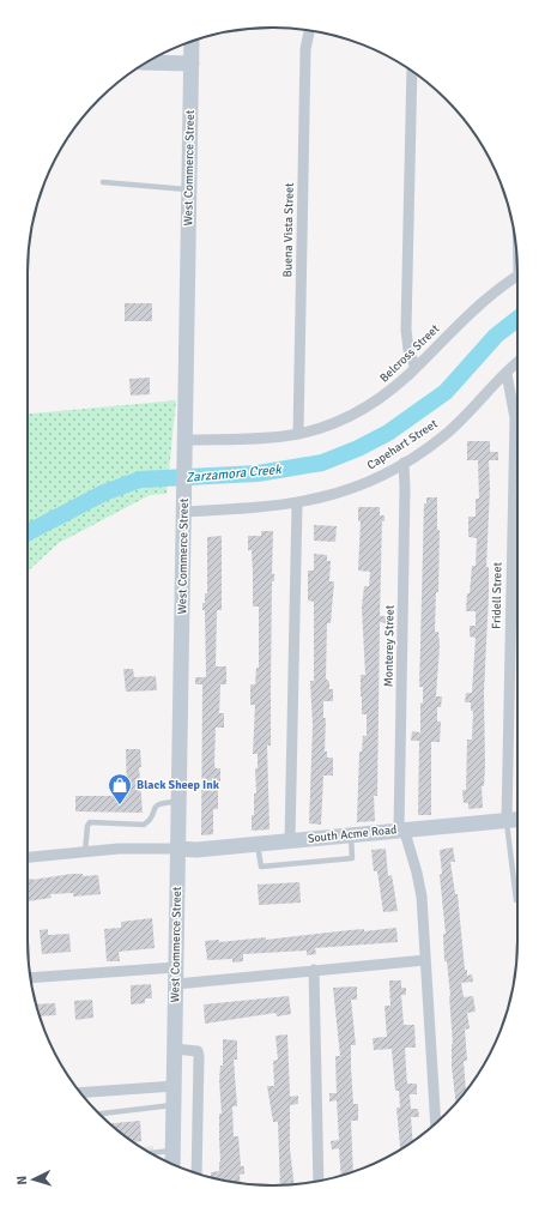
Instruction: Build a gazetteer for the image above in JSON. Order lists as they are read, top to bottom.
{
  "streets": {
    "main road": ["West Commerce Street", "South Acme Road"],
    "street": [
      "Buena Vista Street",
      "Belcross Street",
      "Capehart Street",
      "Fridell Street",
      "Monterey Street"
    ]
  },
  "crossings": [
    ["West Commerce Street", "Belcross Street"],
    ["West Commerce Street", "Capehart Street"],
    ["West Commerce Street", "South Acme Road"],
    ["Buena Vista Street", "Belcross Street"],
    ["Capehart Street", "Fridell Street"],
    ["Capehart Street", "Monterey Street"],
    ["Fridell Street", "South Acme Road"],
    ["Monterey Street", "South Acme Road"]
  ],
  "water": ["Zarzamora Creek"],
  "places": {
    "shop": ["Black Sheep Ink"]
  },
  "north": "left"
}
